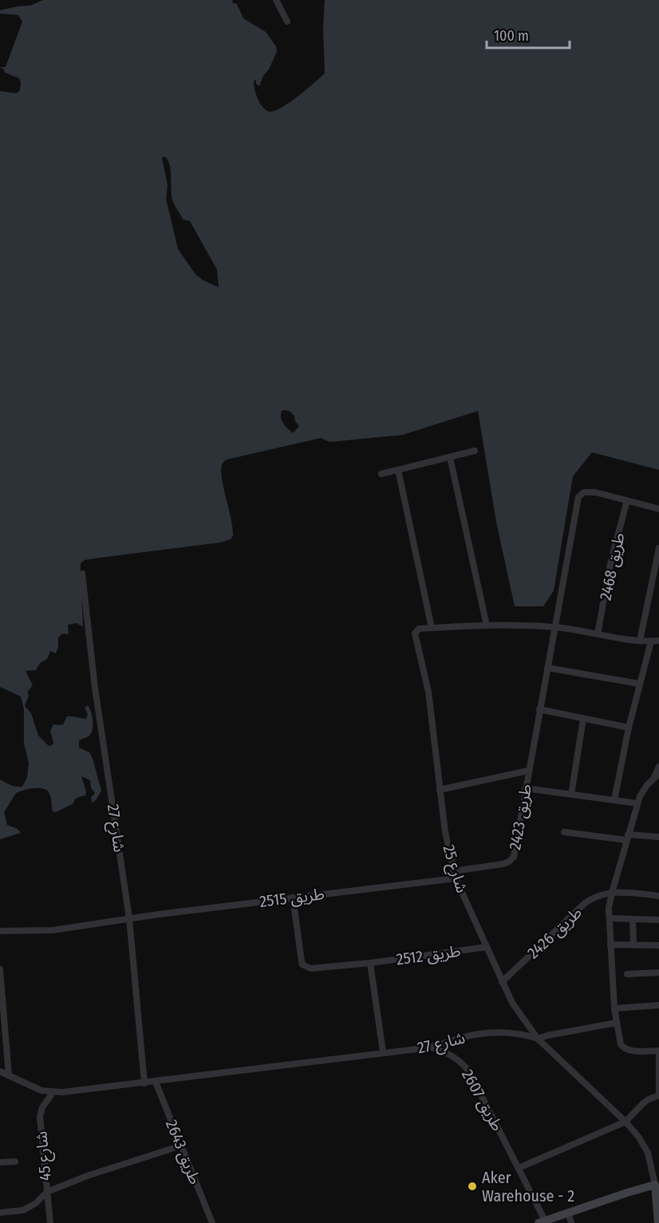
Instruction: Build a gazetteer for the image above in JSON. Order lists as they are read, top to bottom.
{
  "streets": {
    "street": [
      "طريق 2468",
      "طريق 2423",
      "شارع 27",
      "شارع 25",
      "طريق 2515",
      "طريق 2426",
      "طريق 2512",
      "طريق 2607",
      "طريق 2643",
      "شارع 45"
    ]
  },
  "crossings": [
    ["طريق 2468", "طريق 2423"],
    ["طريق 2468", "شارع 25"],
    ["طريق 2423", "شارع 25"],
    ["شارع 27", "شارع 25"],
    ["شارع 27", "طريق 2515"],
    ["شارع 27", "طريق 2607"],
    ["شارع 27", "طريق 2643"],
    ["شارع 27", "شارع 45"],
    ["شارع 25", "طريق 2515"],
    ["شارع 25", "طريق 2426"],
    ["شارع 25", "طريق 2512"],
    ["طريق 2515", "طريق 2512"]
  ],
  "places": ["Aker Warehouse - 2"],
  "scale_bar": "100 m"
}
